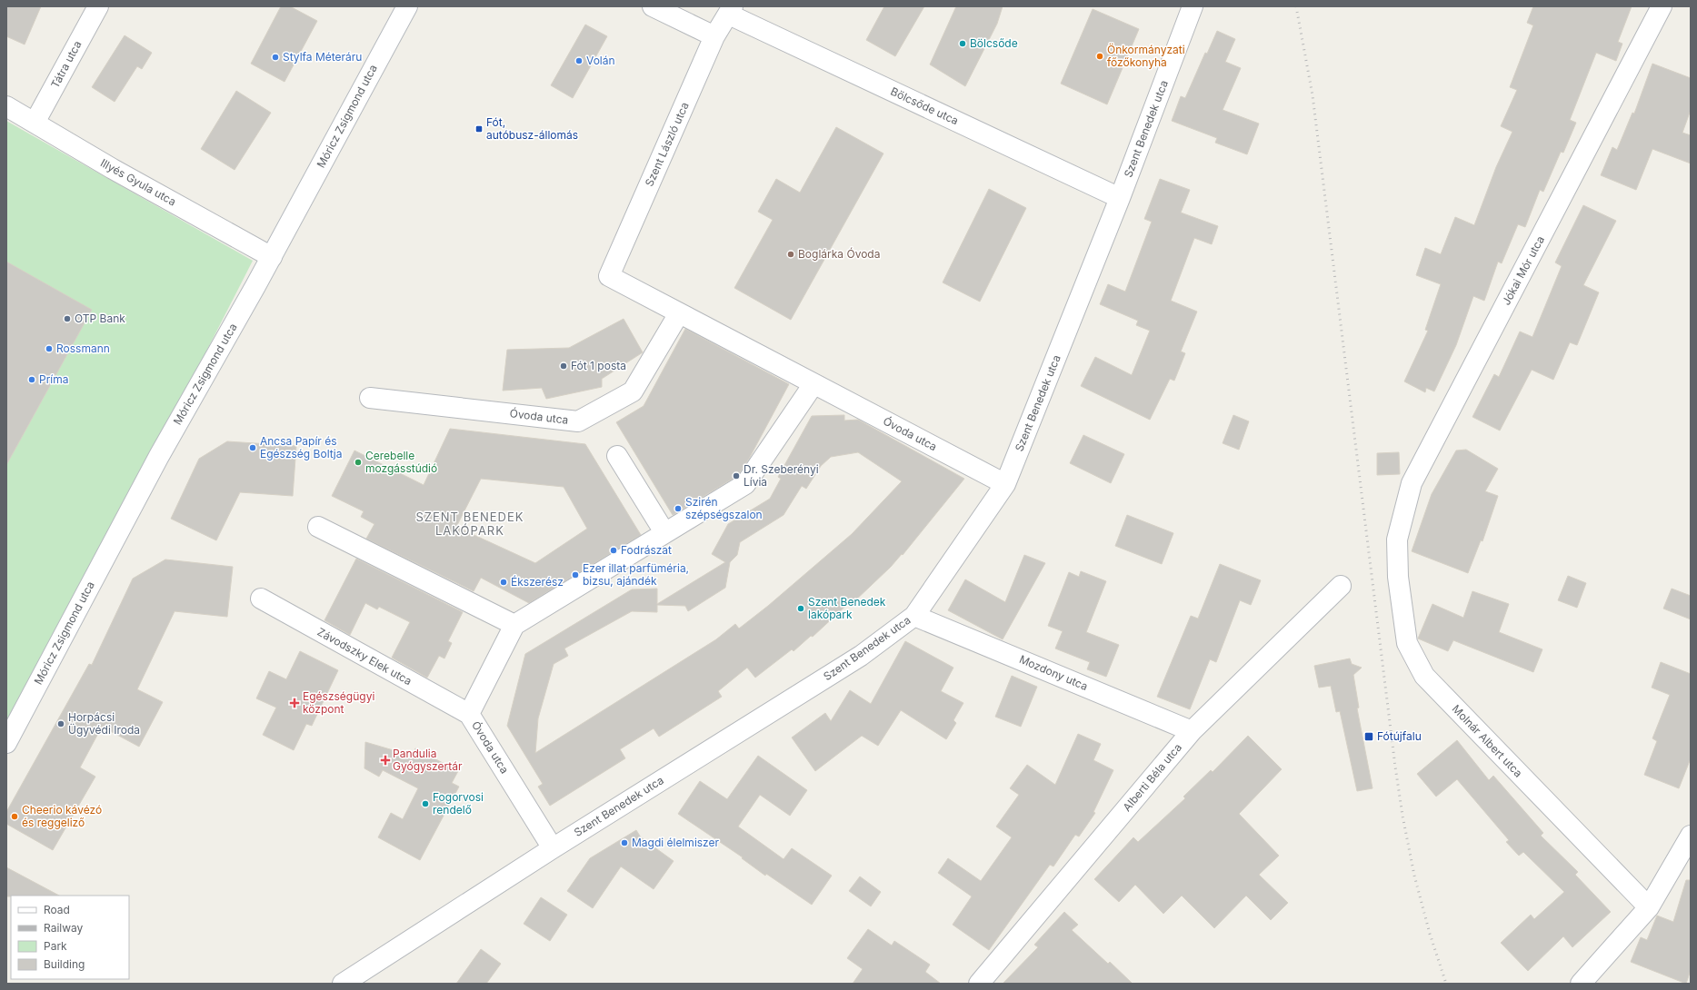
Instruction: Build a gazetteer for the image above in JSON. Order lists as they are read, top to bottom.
{
  "streets": {
    "street": [
      "Tátra utca",
      "Bölcsőde utca",
      "Móricz Zsigmond utca",
      "Szent Benedek utca",
      "Szent László utca",
      "Illyés Gyula utca",
      "Jókai Mór utca",
      "Óvoda utca",
      "Závodszky Elek utca",
      "Mozdony utca",
      "Molnár Albert utca",
      "Alberti Béla utca"
    ]
  },
  "crossings": [
    ["Tátra utca", "Illyés Gyula utca"],
    ["Bölcsőde utca", "Szent Benedek utca"],
    ["Bölcsőde utca", "Szent László utca"],
    ["Móricz Zsigmond utca", "Illyés Gyula utca"],
    ["Szent Benedek utca", "Óvoda utca"],
    ["Szent Benedek utca", "Mozdony utca"],
    ["Szent László utca", "Óvoda utca"],
    ["Jókai Mór utca", "Molnár Albert utca"],
    ["Óvoda utca", "Závodszky Elek utca"],
    ["Mozdony utca", "Alberti Béla utca"]
  ],
  "districts": ["SZENT BENEDEK LAKÓPARK"],
  "places": {
    "other": [
      "Bölcsőde",
      "Önkormányzati főzőkonyha",
      "Stylfa Méteráru",
      "Volán",
      "Boglárka Óvoda",
      "OTP Bank",
      "Rossmann",
      "Fót 1 posta",
      "Príma",
      "Ancsa Papír és Egészség Boltja",
      "Cerebelle mozgásstúdió",
      "Dr. Szeberényi Lívia",
      "Szirén szépségszalon",
      "Fodrászat",
      "Ezer illat parfüméria, bizsu, ajándék",
      "Ékszerész",
      "Szent Benedek lakópark",
      "Horpácsi Ügyvédi Iroda",
      "Fogorvosi rendelő",
      "Cheerio kávézó és reggeliző",
      "Magdi élelmiszer"
    ],
    "transit": ["Fót, autóbusz-állomás", "Fótújfalu"],
    "health": ["Egészségügyi központ", "Pandulia Gyógyszertár"]
  },
  "legend": [
    "Road",
    "Railway",
    "Park",
    "Building"
  ]
}
